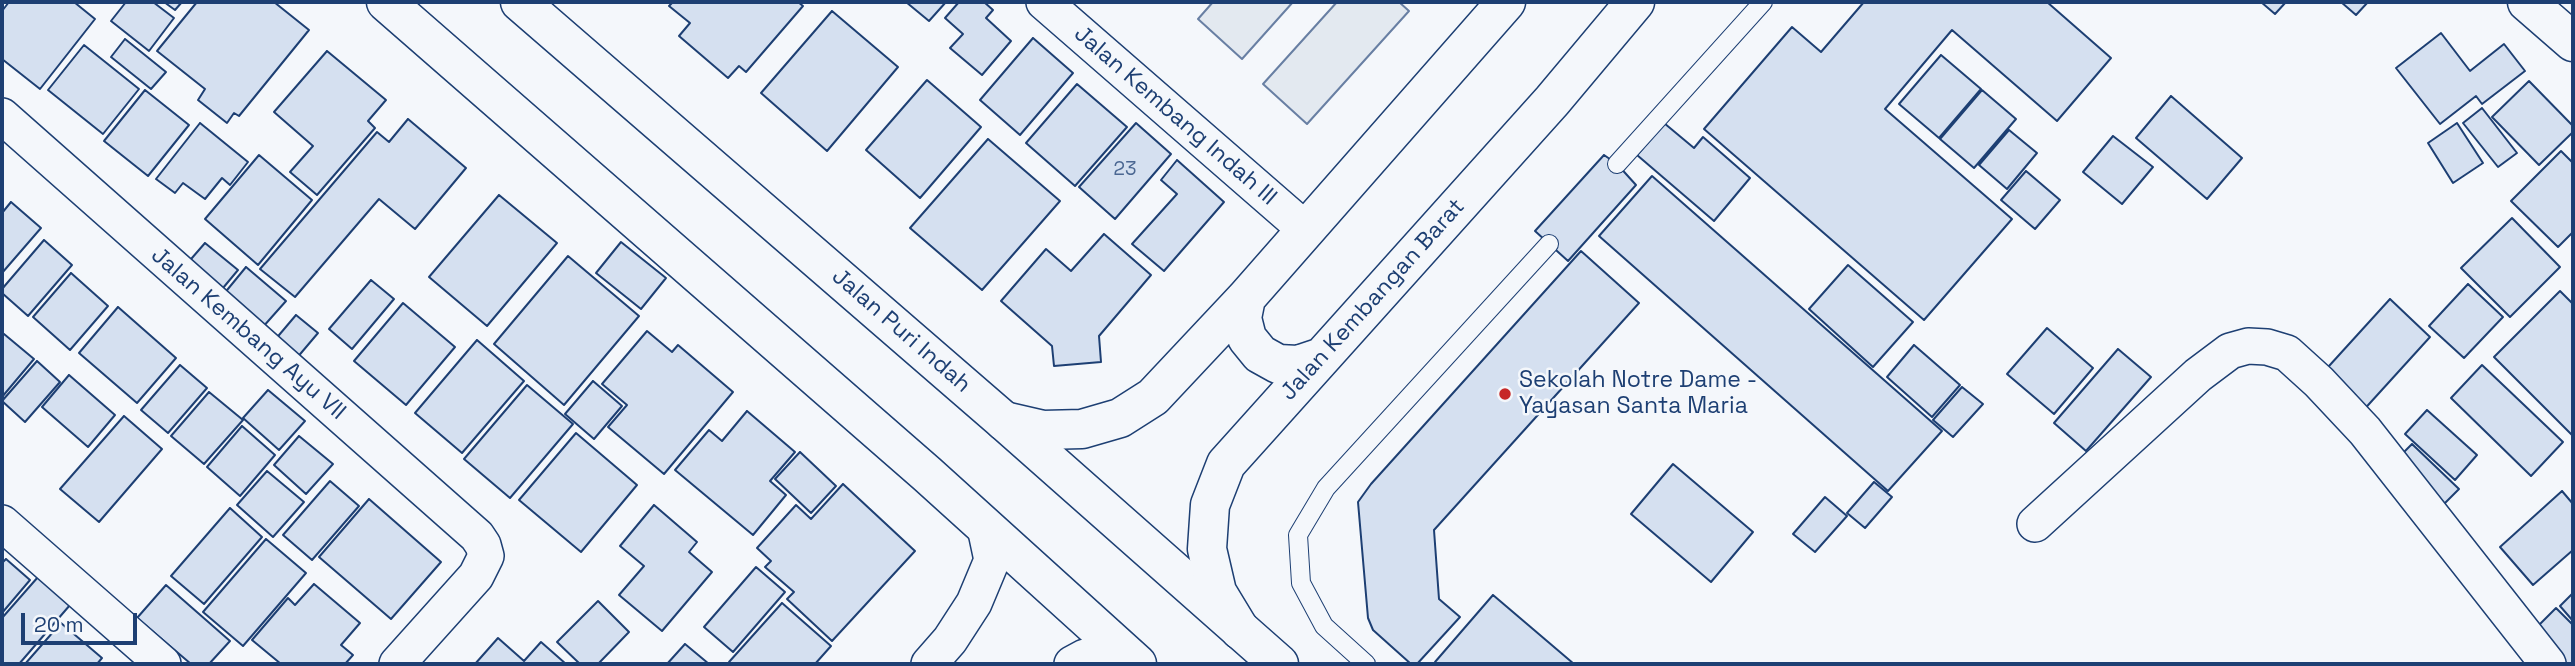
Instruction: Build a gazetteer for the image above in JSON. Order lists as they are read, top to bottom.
{
  "streets": {
    "main road": ["Jalan Kembangan Barat", "Jalan Puri Indah"],
    "street": ["Jalan Kembang Indah III", "Jalan Kembang Ayu VII"]
  },
  "crossings": [
    ["Jalan Kembangan Barat", "Jalan Puri Indah"]
  ],
  "places": ["Sekolah Notre Dame - Yayasan Santa Maria"],
  "house_numbers": ["23"],
  "scale_bar": "20 m"
}
